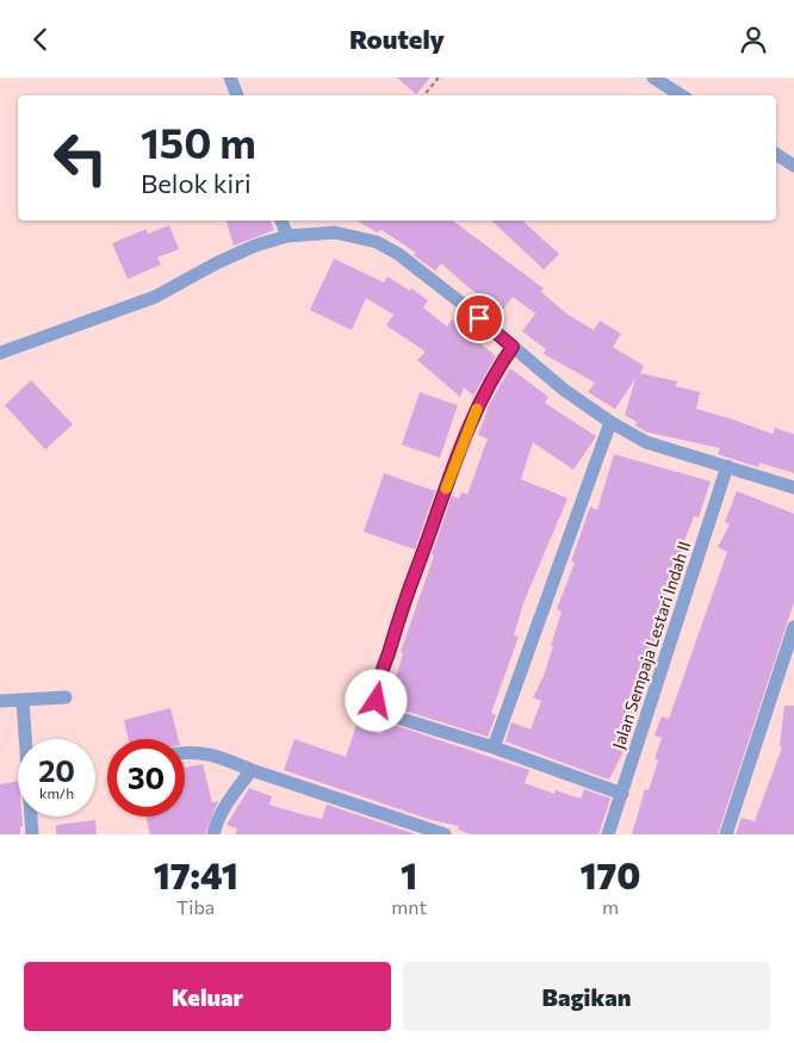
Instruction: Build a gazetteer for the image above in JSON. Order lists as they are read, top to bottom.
{
  "streets": {
    "street": ["Jalan Sempaja Lestari Indah II"]
  },
  "page": {
    "header": "Routely",
    "turn": ["150 m", "Belok kiri"],
    "speed": "20 km/h",
    "limit": "30",
    "eta": [
      "17:41",
      "Tiba",
      "1",
      "mnt",
      "170",
      "m"
    ],
    "buttons": ["Keluar", "Bagikan"]
  }
}
